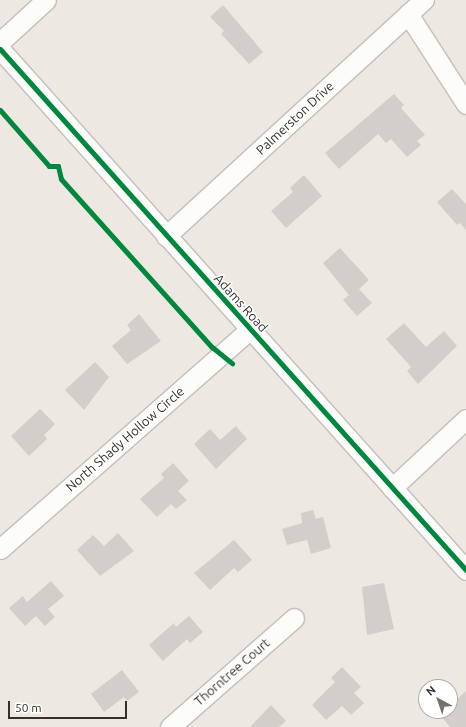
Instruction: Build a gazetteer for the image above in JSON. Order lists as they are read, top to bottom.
{
  "streets": {
    "street": [
      "Palmerston Drive",
      "Adams Road",
      "North Shady Hollow Circle",
      "Thorntree Court"
    ]
  },
  "crossings": [
    ["Palmerston Drive", "Adams Road"],
    ["Adams Road", "North Shady Hollow Circle"]
  ],
  "scale_bar": "50 m",
  "north": "top left"
}
